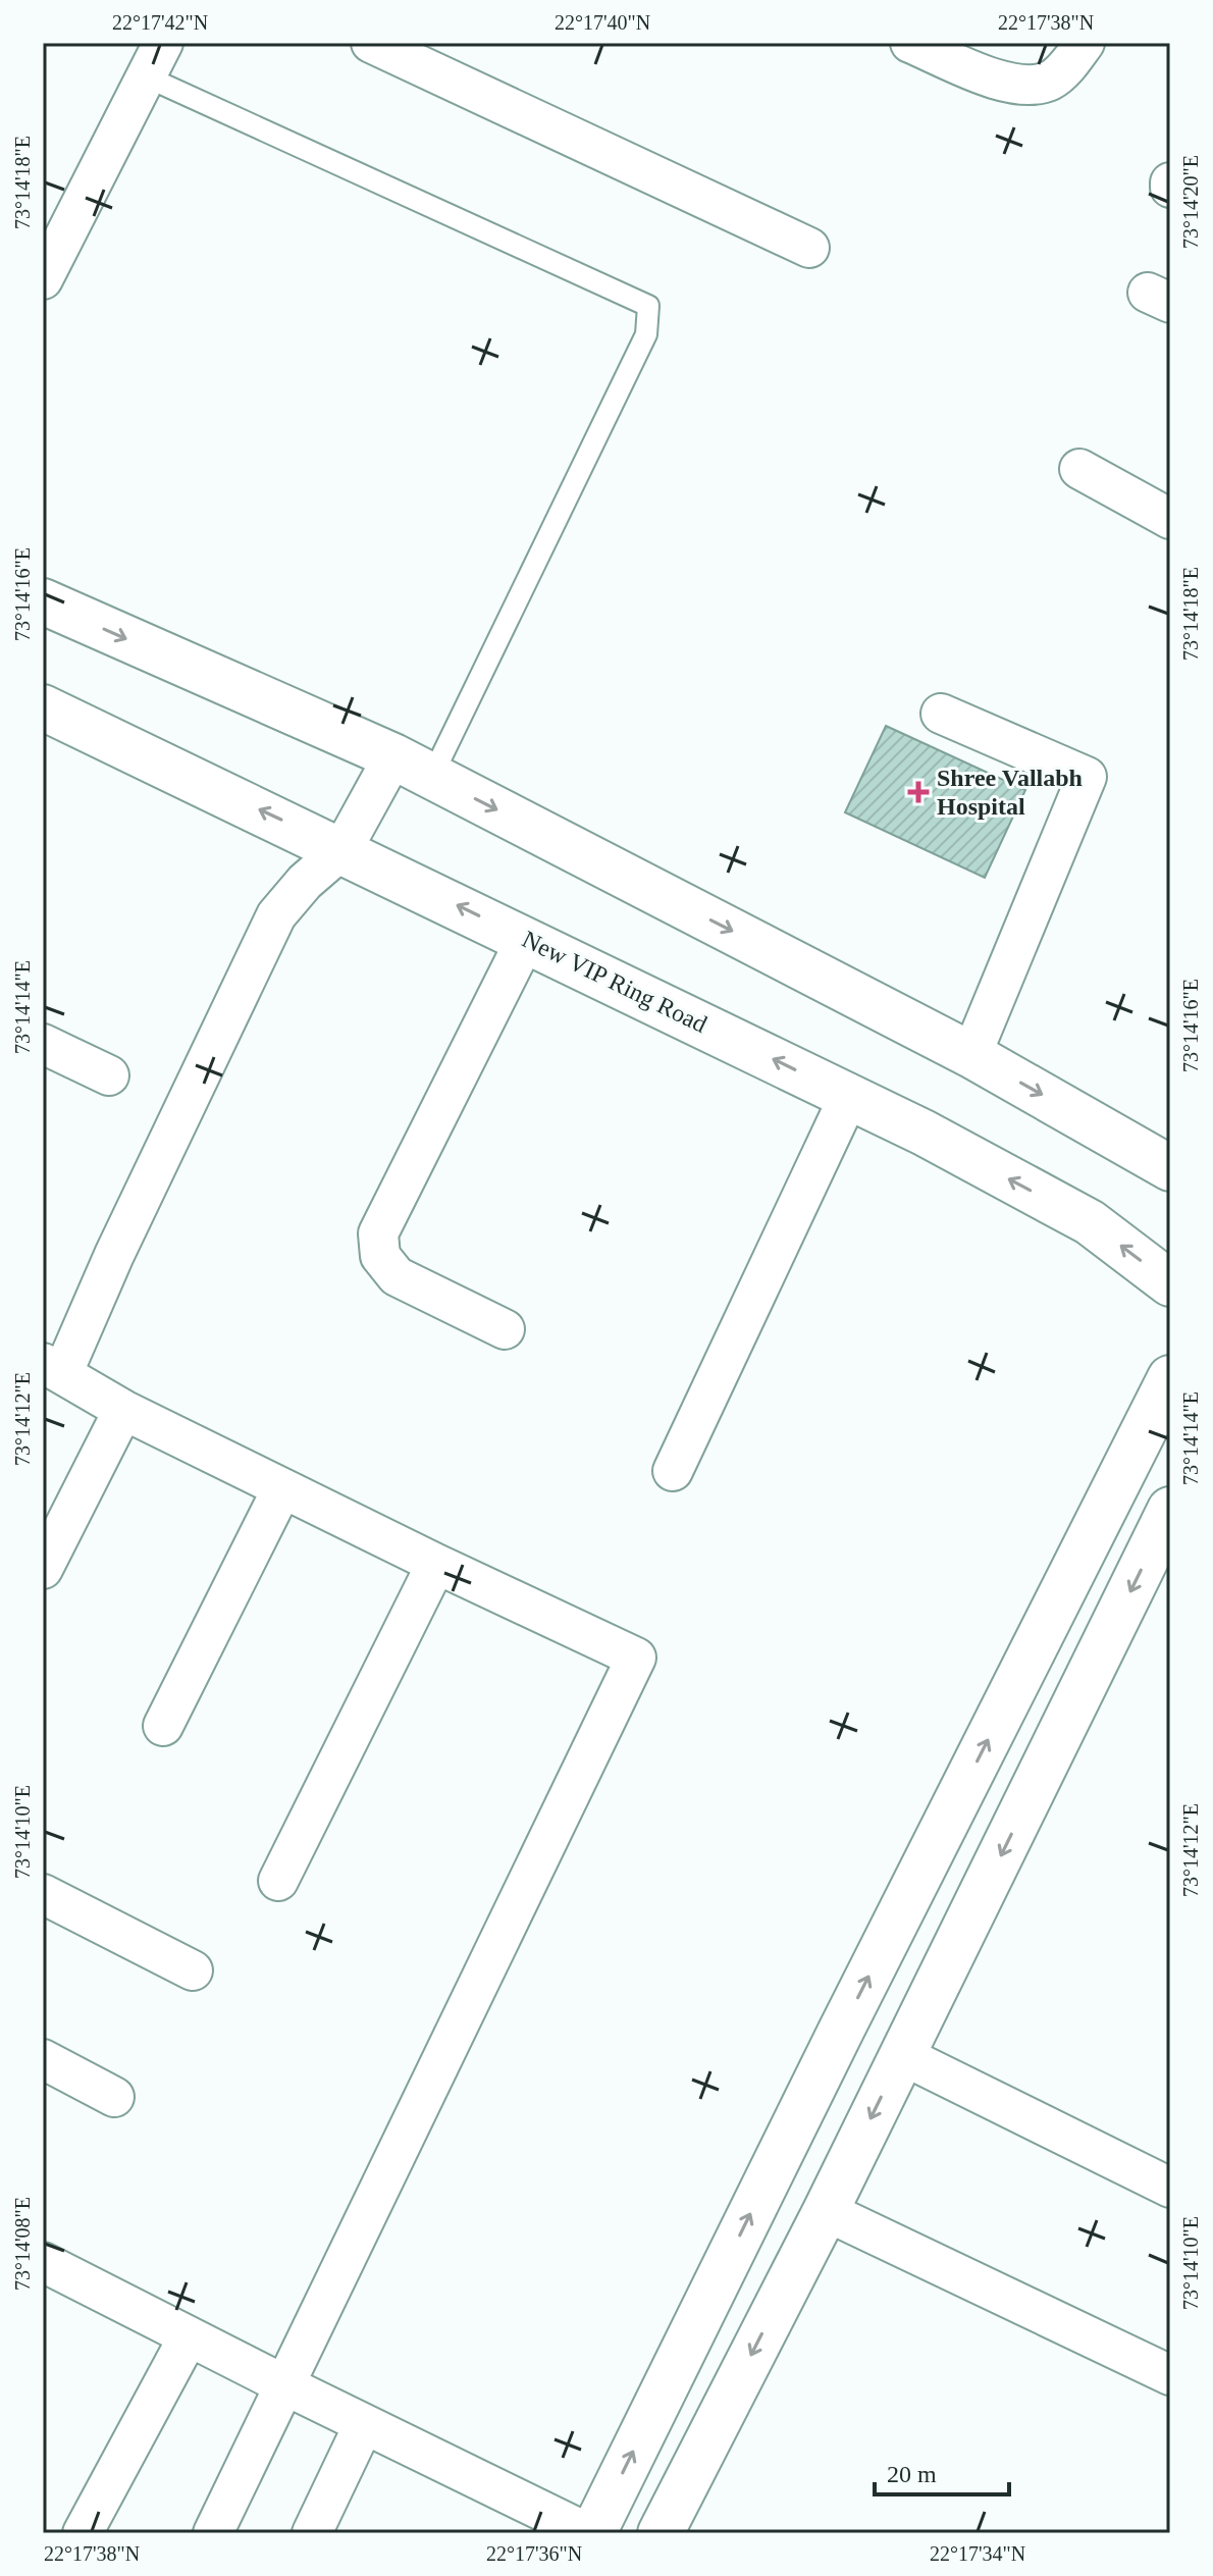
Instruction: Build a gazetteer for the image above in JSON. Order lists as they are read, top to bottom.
{
  "streets": {
    "main road": ["New VIP Ring Road"]
  },
  "places": {
    "health": ["Shree Vallabh Hospital"]
  },
  "scale_bar": "20 m",
  "coordinates": [
    "22°17'42\"N",
    "22°17'40\"N",
    "22°17'38\"N",
    "73°14'18\"E",
    "73°14'20\"E",
    "73°14'16\"E",
    "73°14'14\"E",
    "73°14'12\"E",
    "73°14'10\"E",
    "73°14'08\"E",
    "22°17'36\"N",
    "22°17'34\"N"
  ]
}
